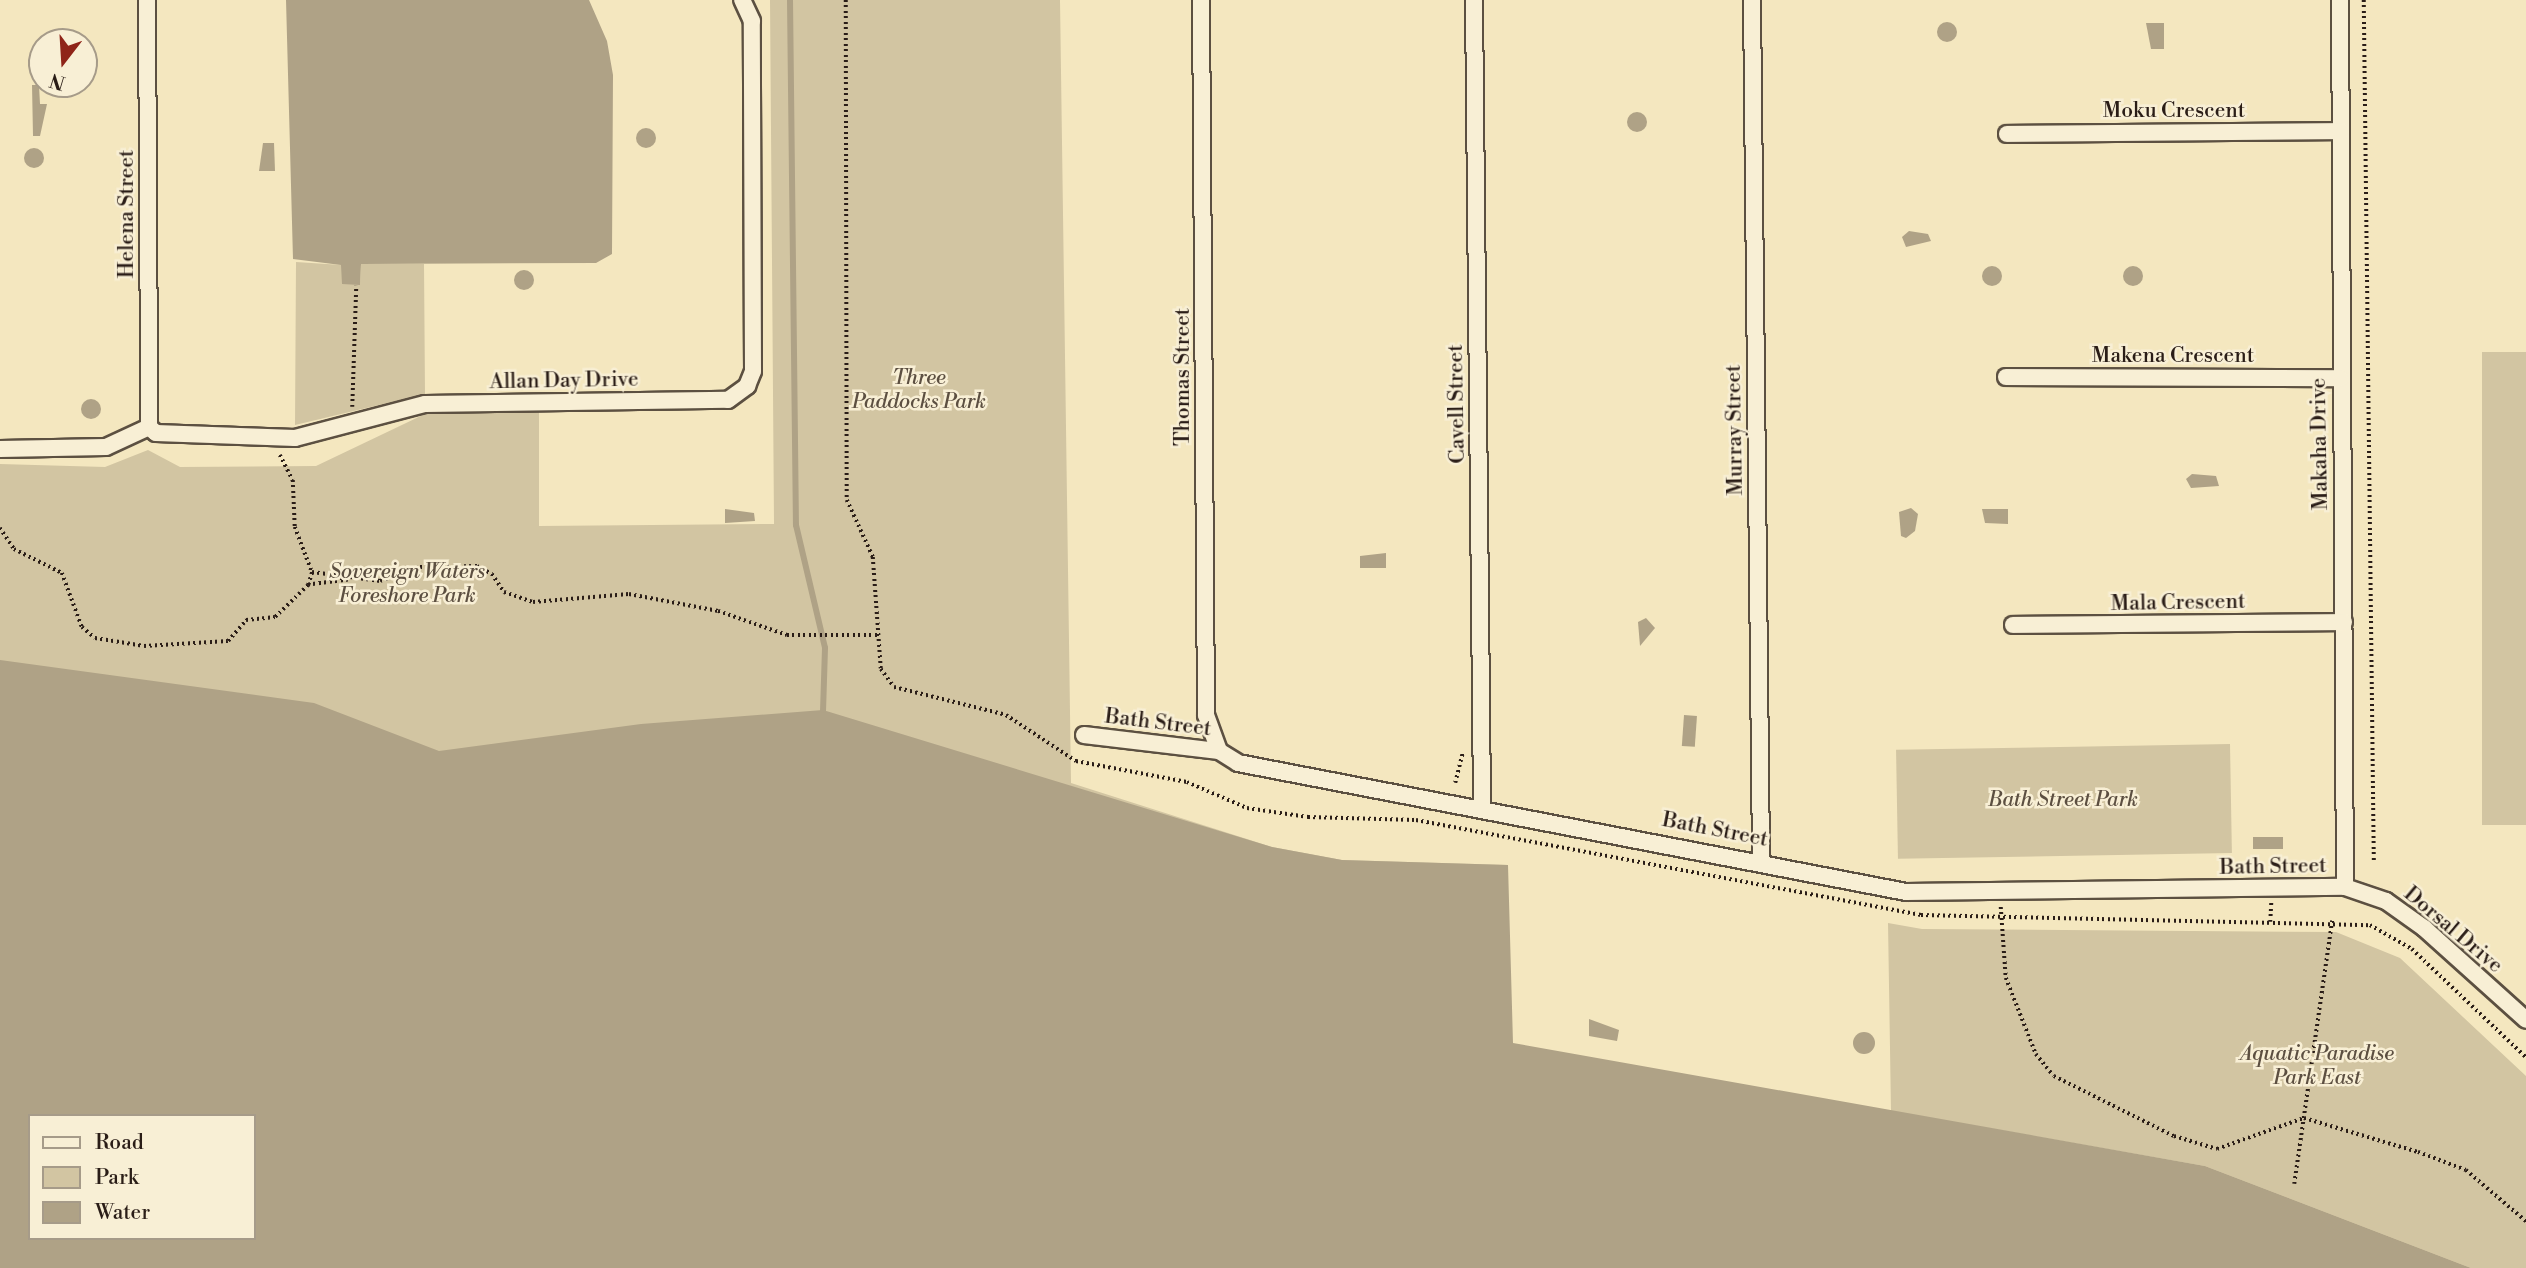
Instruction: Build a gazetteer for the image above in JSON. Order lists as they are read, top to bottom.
{
  "streets": {
    "street": [
      "Moku Crescent",
      "Helena Street",
      "Makena Crescent",
      "Thomas Street",
      "Allan Day Drive",
      "Cavell Street",
      "Murray Street",
      "Makaha Drive",
      "Mala Crescent",
      "Bath Street",
      "Dorsal Drive"
    ]
  },
  "crossings": [
    ["Moku Crescent", "Makaha Drive"],
    ["Helena Street", "Allan Day Drive"],
    ["Makena Crescent", "Makaha Drive"],
    ["Thomas Street", "Bath Street"],
    ["Cavell Street", "Bath Street"],
    ["Murray Street", "Bath Street"],
    ["Makaha Drive", "Mala Crescent"],
    ["Makaha Drive", "Bath Street"],
    ["Makaha Drive", "Dorsal Drive"],
    ["Bath Street", "Dorsal Drive"]
  ],
  "parks": [
    "Three Paddocks Park",
    "Sovereign Waters Foreshore Park",
    "Bath Street Park",
    "Aquatic Paradise Park East"
  ],
  "legend": ["Road", "Park", "Water"],
  "north": "bottom"
}
